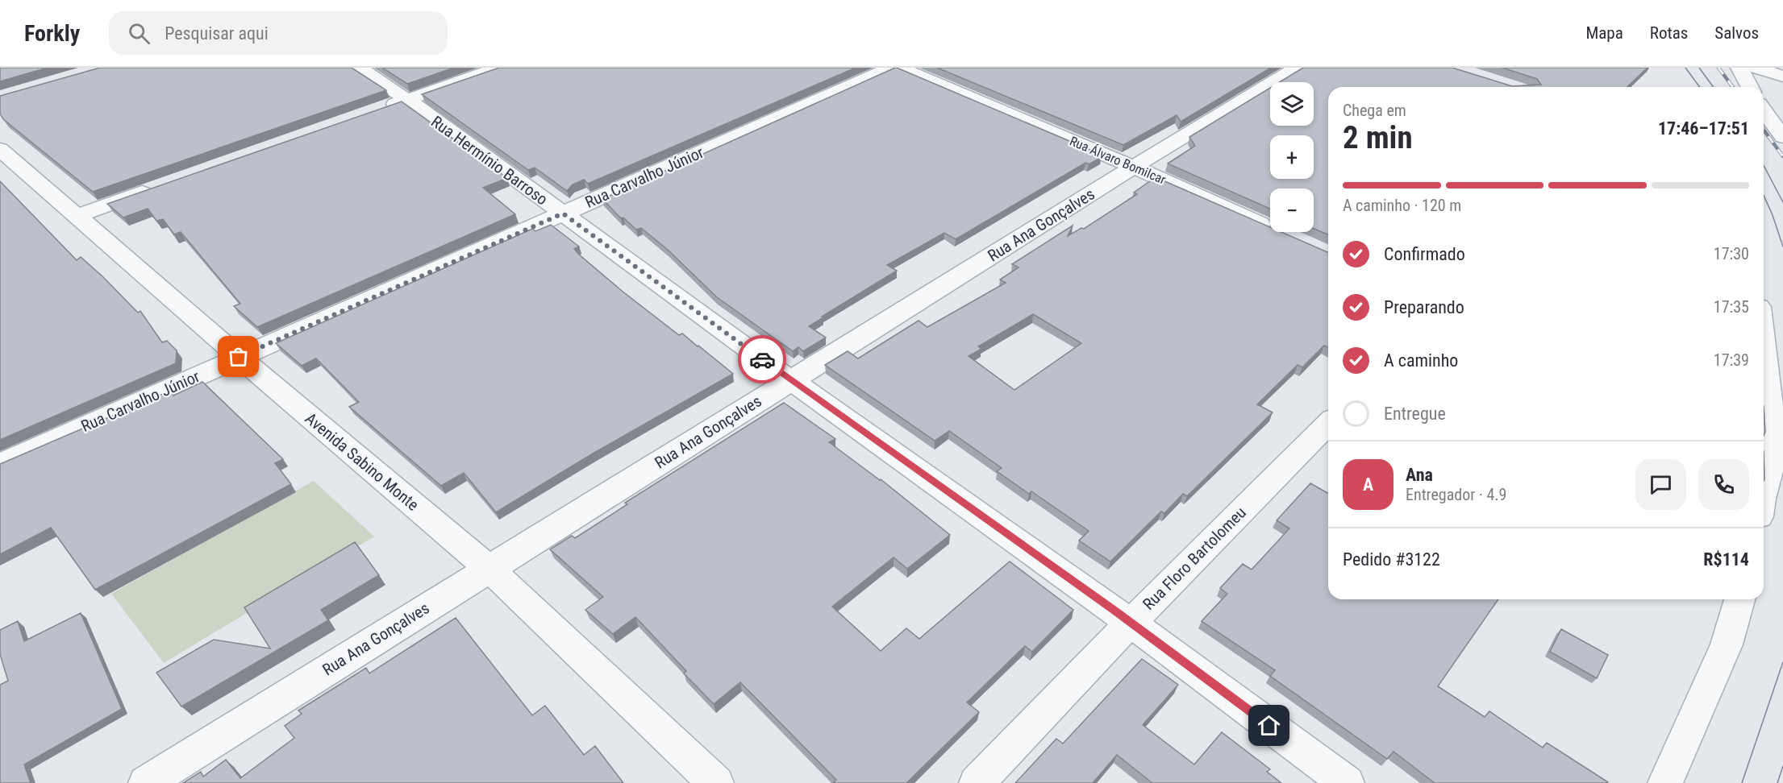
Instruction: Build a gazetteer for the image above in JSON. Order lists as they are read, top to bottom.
{
  "streets": {
    "street": [
      "Rua Hermínio Barroso",
      "Rua Álvaro Bomilcar",
      "Rua Carvalho Júnior",
      "Rua Ana Gonçalves",
      "Avenida Sabino Monte",
      "Rua Floro Bartolomeu"
    ]
  },
  "crossings": [
    ["Rua Hermínio Barroso", "Rua Carvalho Júnior"],
    ["Rua Hermínio Barroso", "Rua Ana Gonçalves"],
    ["Rua Hermínio Barroso", "Rua Floro Bartolomeu"],
    ["Rua Álvaro Bomilcar", "Rua Ana Gonçalves"],
    ["Rua Carvalho Júnior", "Avenida Sabino Monte"],
    ["Rua Ana Gonçalves", "Avenida Sabino Monte"]
  ],
  "page": {
    "header": "Forkly",
    "search": "Pesquisar aqui",
    "nav": ["Mapa", "Rotas", "Salvos"],
    "map_buttons": ["+", "−"],
    "heading": ["2 min", "Chega em", "17:46–17:51"],
    "panel": [
      "Ana",
      "Entregador · 4.9",
      "Pedido #3122",
      "R$114"
    ],
    "bar": "A caminho · 120 m",
    "list": [
      ["Confirmado", "17:30"],
      ["Preparando", "17:35"],
      ["A caminho", "17:39"],
      "Entregue"
    ],
    "round": "A"
  }
}
